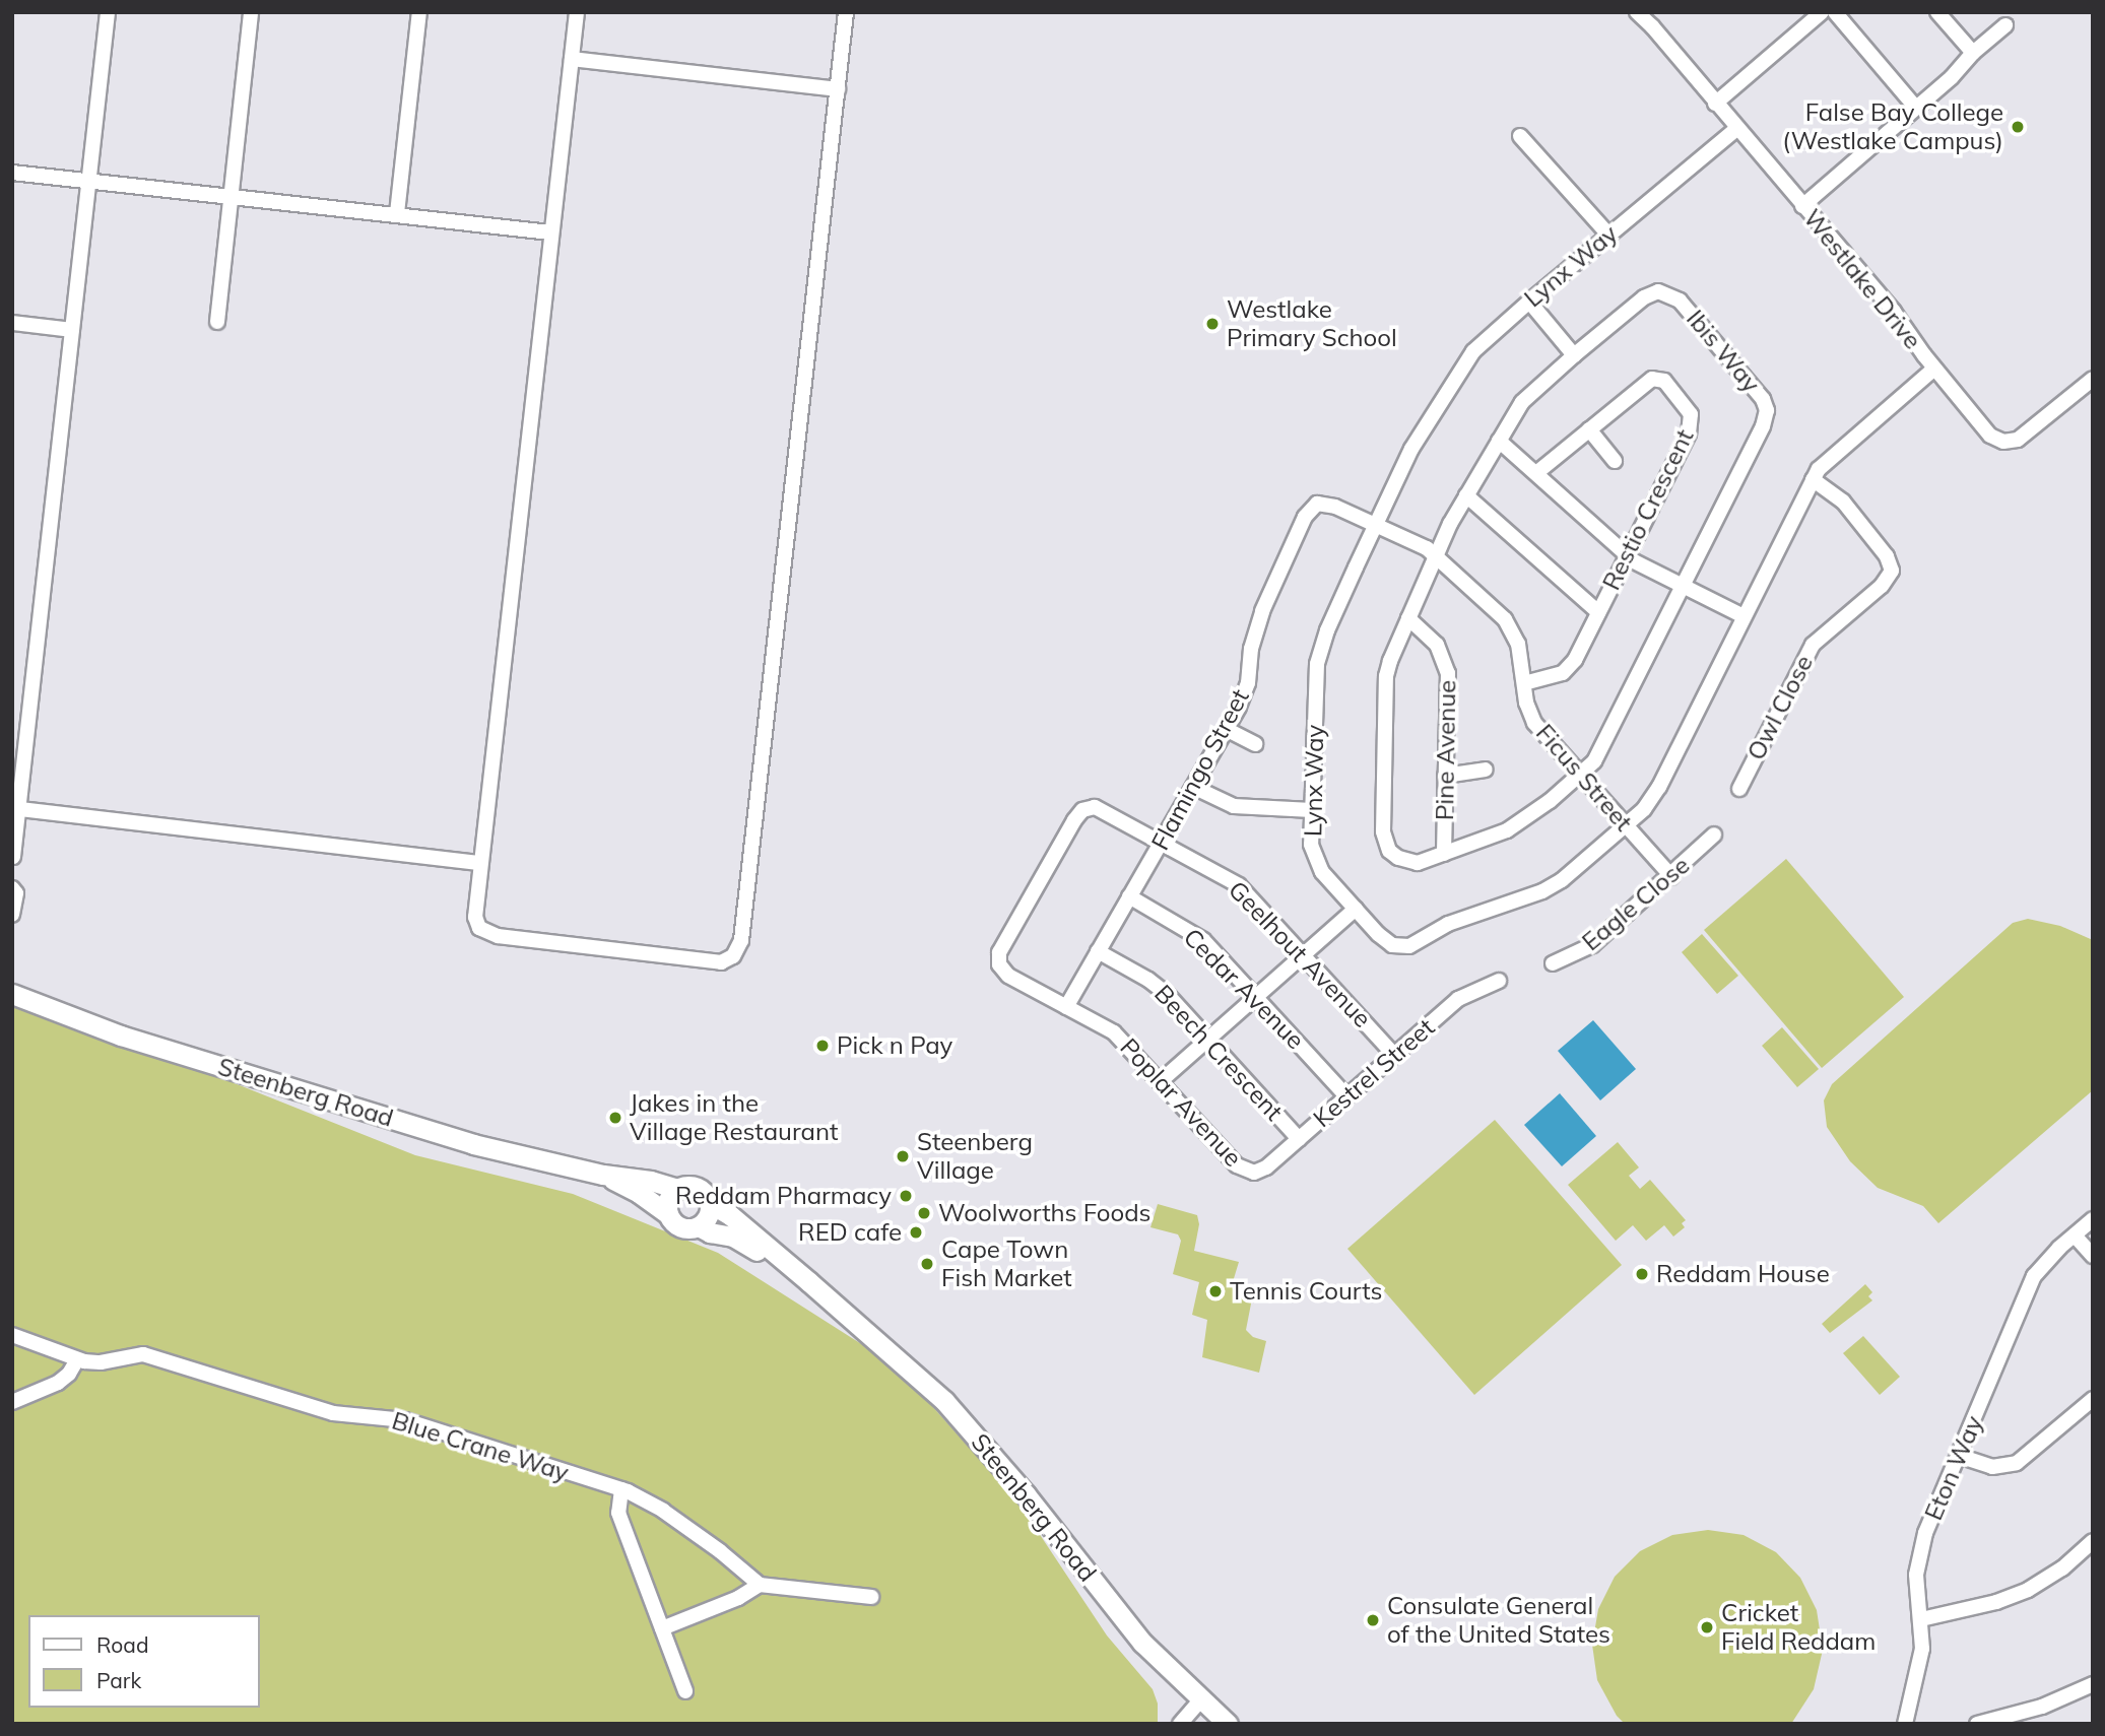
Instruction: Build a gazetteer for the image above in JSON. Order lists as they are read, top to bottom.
{
  "streets": {
    "main road": ["Steenberg Road"],
    "street": [
      "Lynx Way",
      "Westlake Drive",
      "Ibis Way",
      "Restio Crescent",
      "Owl Close",
      "Pine Avenue",
      "Flamingo Street",
      "Ficus Street",
      "Eagle Close",
      "Geelhout Avenue",
      "Cedar Avenue",
      "Beech Crescent",
      "Kestrel Street",
      "Poplar Avenue",
      "Blue Crane Way",
      "Eton Way"
    ]
  },
  "crossings": [
    ["Lynx Way", "Westlake Drive"],
    ["Lynx Way", "Owl Close"],
    ["Lynx Way", "Flamingo Street"],
    ["Lynx Way", "Ficus Street"],
    ["Ibis Way", "Pine Avenue"],
    ["Ibis Way", "Ficus Street"],
    ["Restio Crescent", "Ficus Street"],
    ["Flamingo Street", "Ficus Street"],
    ["Flamingo Street", "Geelhout Avenue"],
    ["Flamingo Street", "Cedar Avenue"],
    ["Flamingo Street", "Beech Crescent"],
    ["Flamingo Street", "Poplar Avenue"],
    ["Ficus Street", "Eagle Close"],
    ["Geelhout Avenue", "Kestrel Street"],
    ["Geelhout Avenue", "Poplar Avenue"],
    ["Cedar Avenue", "Kestrel Street"],
    ["Beech Crescent", "Kestrel Street"],
    ["Kestrel Street", "Poplar Avenue"]
  ],
  "places": [
    "False Bay College (Westlake Campus)",
    "Westlake Primary School",
    "Pick n Pay",
    "Jakes in the Village Restaurant",
    "Steenberg Village",
    "Reddam Pharmacy",
    "Woolworths Foods",
    "RED cafe",
    "Cape Town Fish Market",
    "Reddam House",
    "Tennis Courts",
    "Consulate General of the United States",
    "Cricket Field Reddam"
  ],
  "legend": ["Road", "Park"]
}
